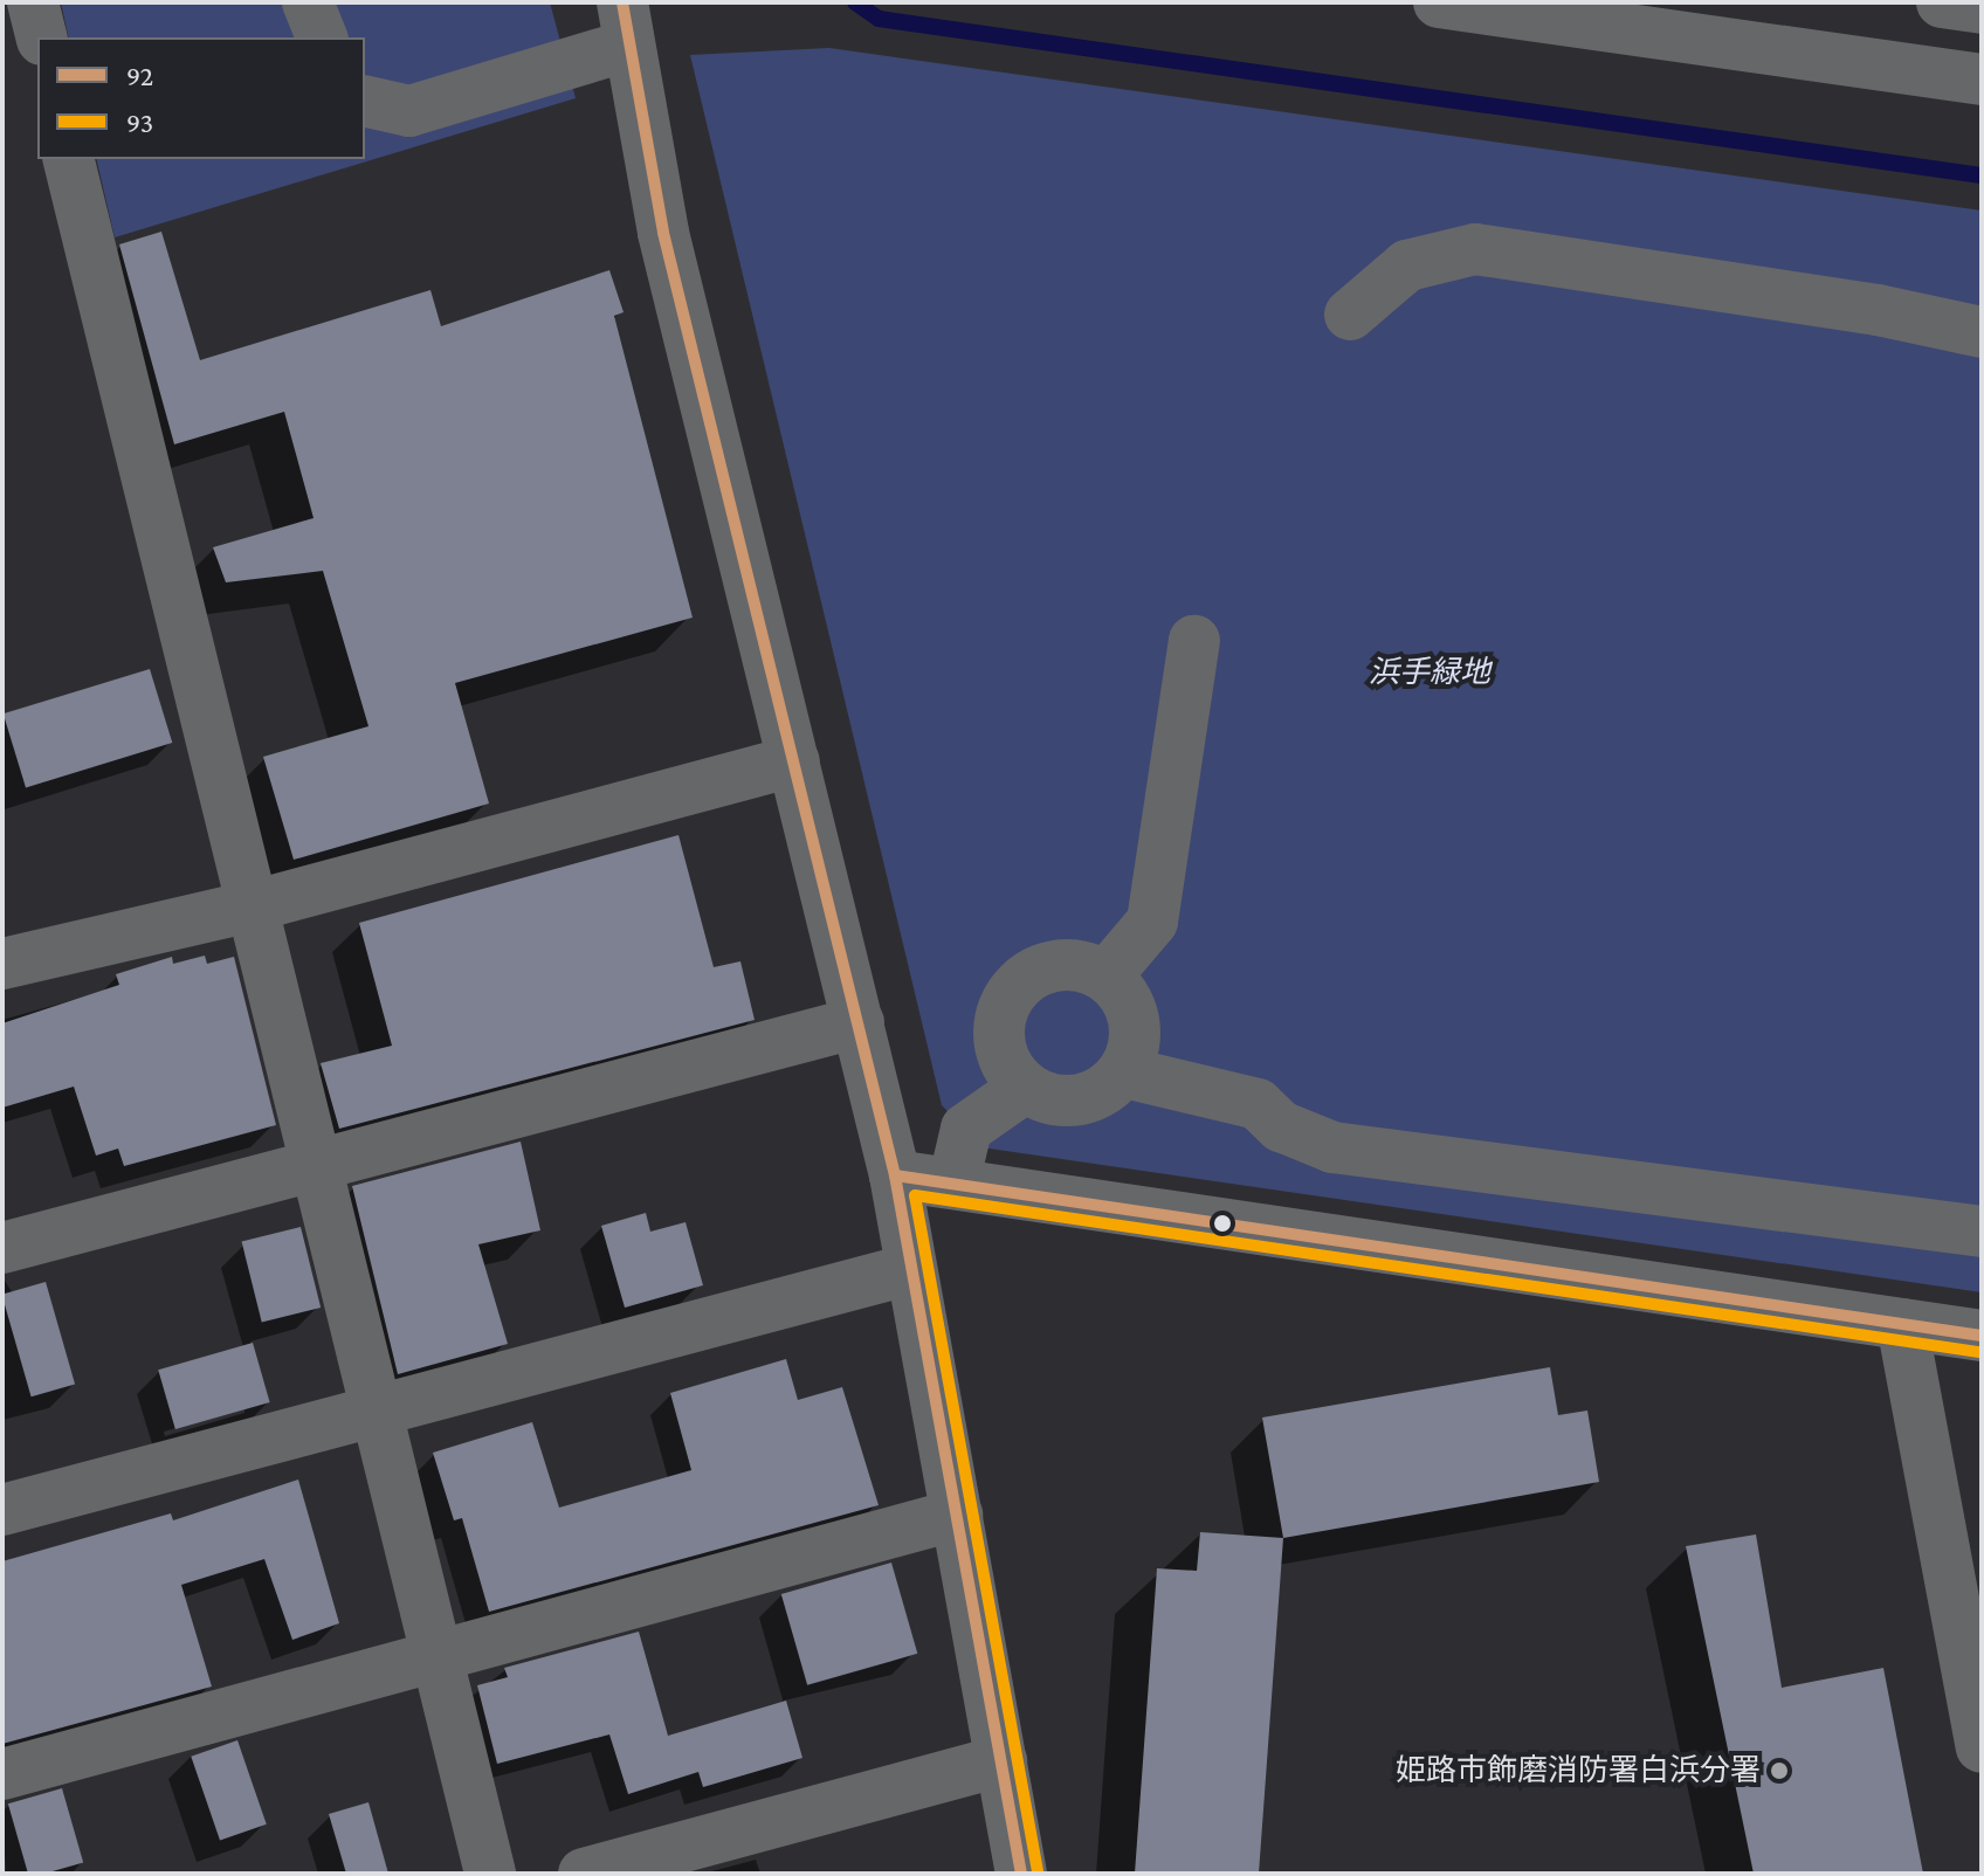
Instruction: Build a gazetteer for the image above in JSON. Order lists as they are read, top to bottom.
{
  "parks": ["浜手緑地"],
  "places": ["姫路市飾磨消防署白浜分署"],
  "lines": ["transit line 92", "transit line 93"],
  "legend": ["92", "93"]
}
